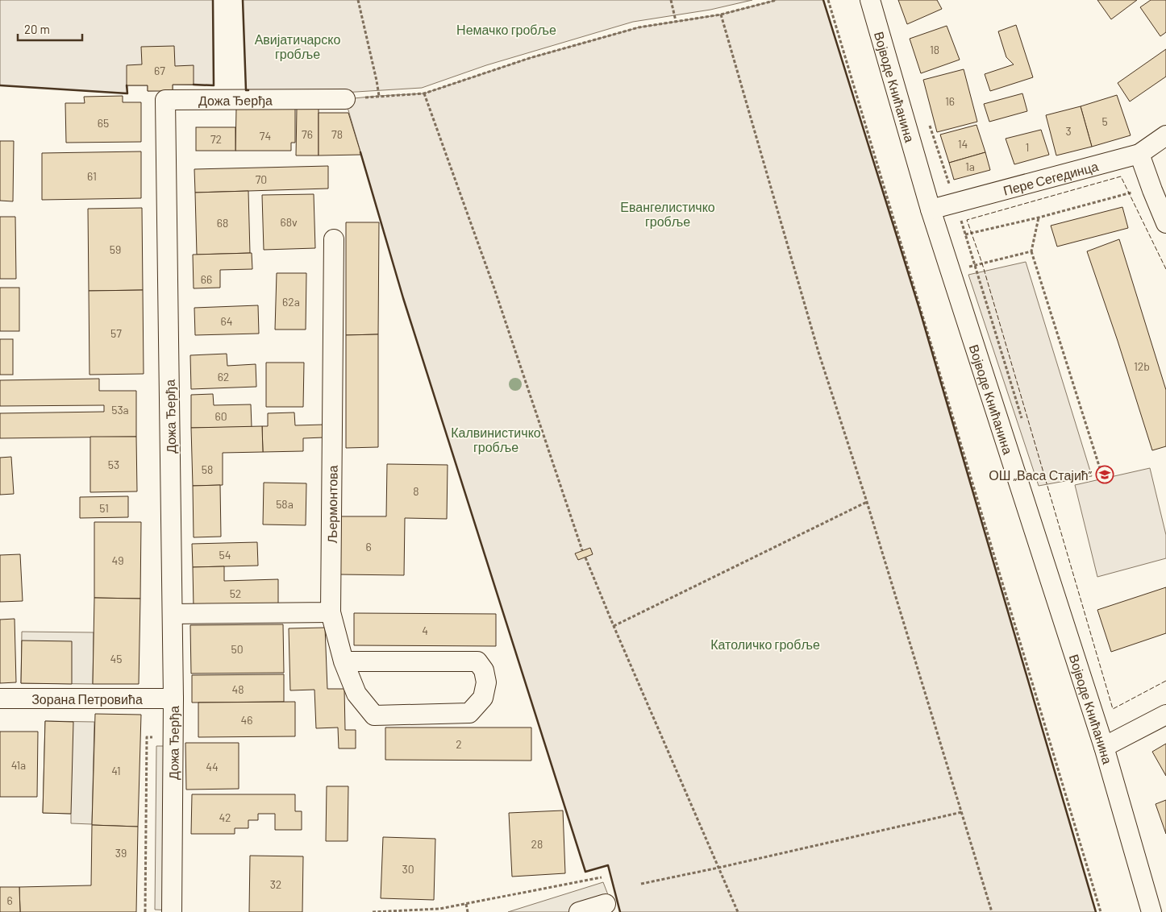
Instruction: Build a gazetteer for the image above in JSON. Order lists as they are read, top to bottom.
{
  "streets": {
    "street": [
      "Војводе Книћанина",
      "Дожа Ђерђа",
      "Пере Сегединца",
      "Љермонтова",
      "Зорана Петровића"
    ]
  },
  "crossings": [
    ["Војводе Книћанина", "Пере Сегединца"],
    ["Дожа Ђерђа", "Зорана Петровића"]
  ],
  "parks": [
    "Немачко гробље",
    "Авијатичарско гробље",
    "Евангелистичко гробље",
    "Калвинистичко гробље",
    "Католичко гробље"
  ],
  "places": {
    "school or university": ["ОШ „Васа Стајић”"]
  },
  "house_numbers": [
    "18",
    "67",
    "16",
    "5",
    "65",
    "3",
    "76",
    "78",
    "74",
    "72",
    "14",
    "1",
    "1a",
    "61",
    "70",
    "68v",
    "68",
    "59",
    "66",
    "62a",
    "64",
    "57",
    "12b",
    "62",
    "53a",
    "60",
    "53",
    "58",
    "8",
    "58a",
    "51",
    "6",
    "54",
    "49",
    "52",
    "4",
    "50",
    "45",
    "48",
    "46",
    "2",
    "41a",
    "44",
    "41",
    "42",
    "28",
    "39",
    "30",
    "32",
    "6"
  ],
  "scale_bar": "20 m"
}
